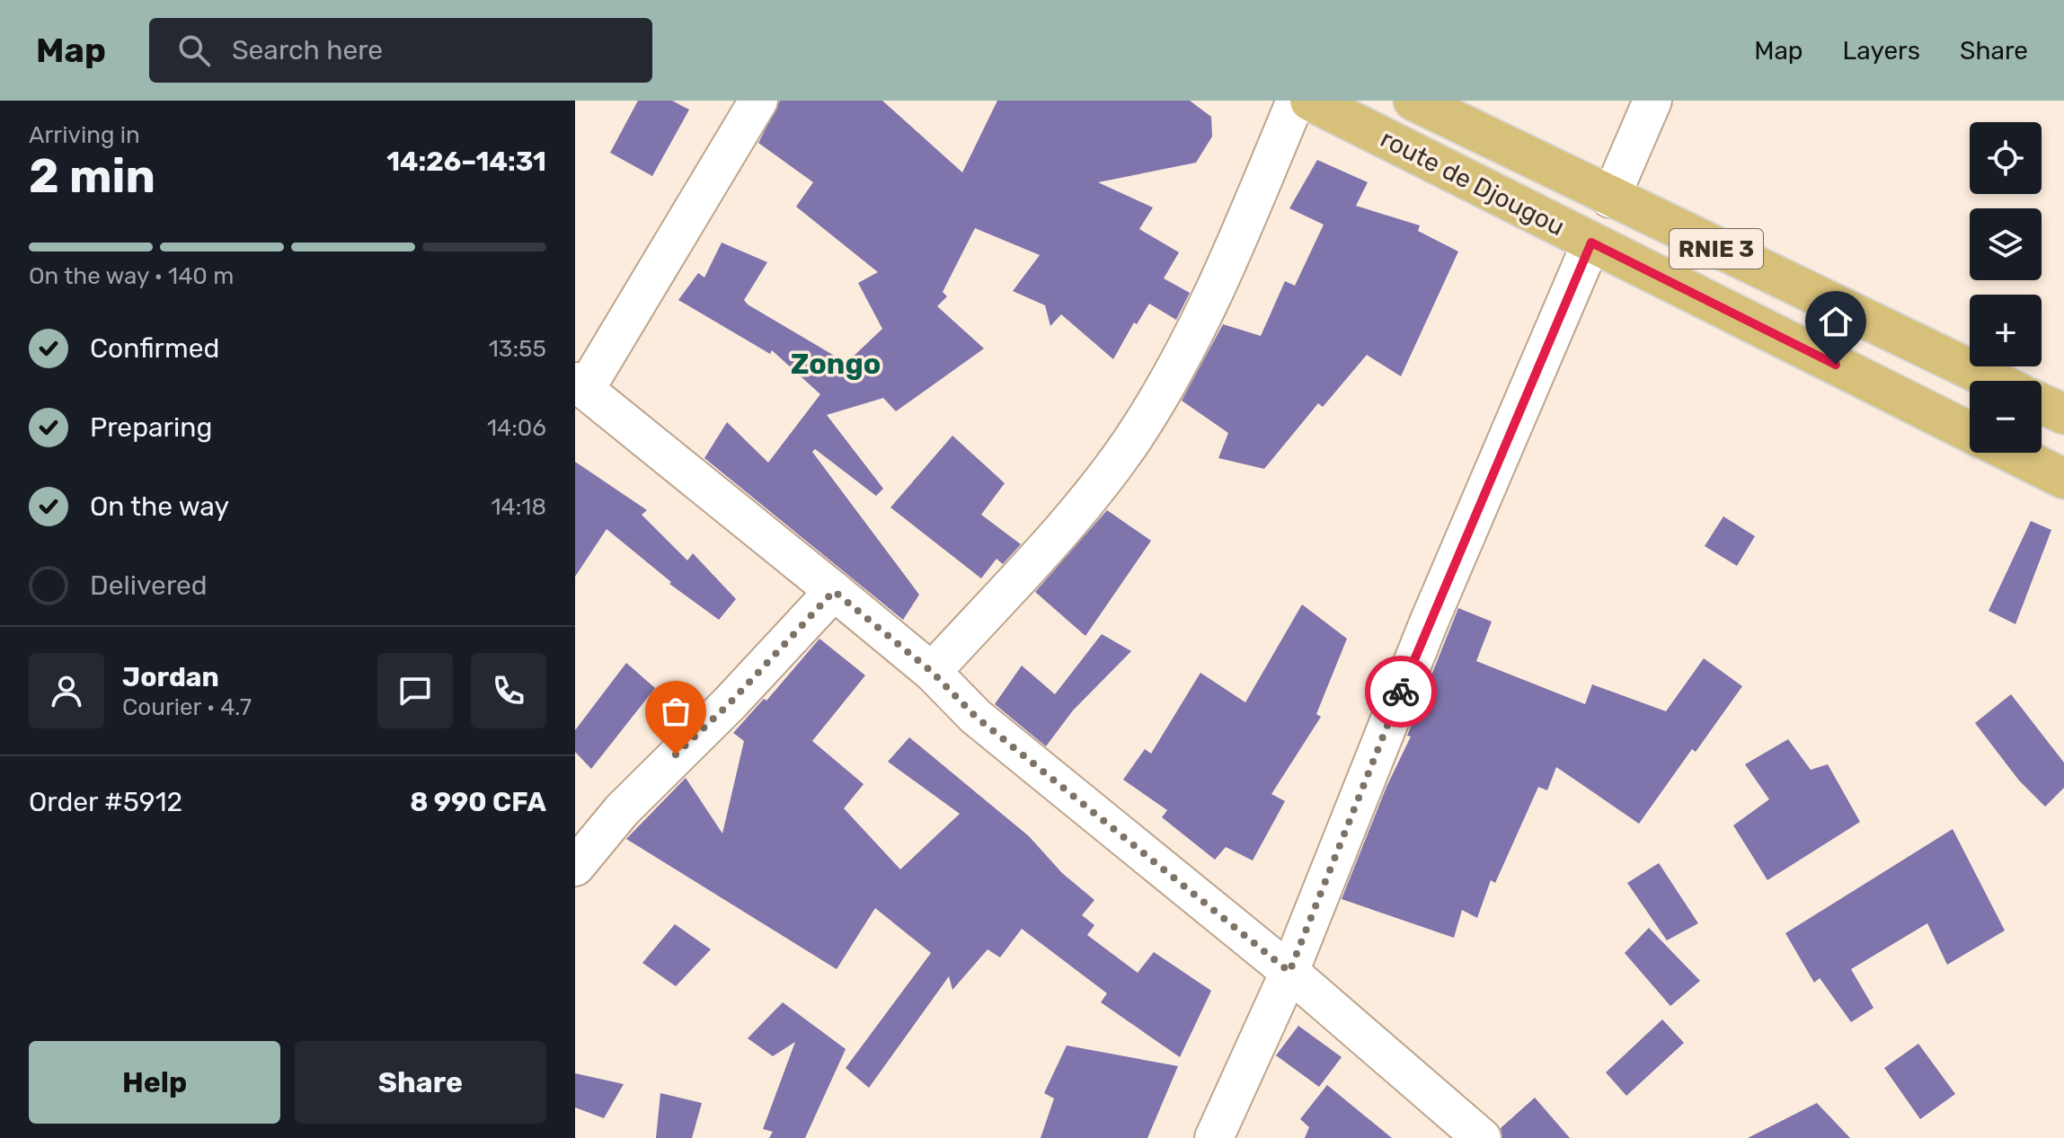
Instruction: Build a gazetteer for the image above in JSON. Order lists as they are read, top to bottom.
{
  "streets": {
    "highway": ["route de Djougou", "RNIE 3"]
  },
  "districts": ["Zongo"],
  "page": {
    "header": "Map",
    "search": "Search here",
    "nav": ["Map", "Layers", "Share"],
    "heading": ["2 min", "Arriving in", "14:26–14:31"],
    "panel": [
      "Jordan",
      "Courier · 4.7",
      "Order #5912",
      "8 990 CFA"
    ],
    "map_buttons": ["+", "−"],
    "bar": "On the way · 140 m",
    "list": [
      ["Confirmed", "13:55"],
      ["Preparing", "14:06"],
      ["On the way", "14:18"],
      "Delivered"
    ],
    "buttons": ["Help", "Share"]
  }
}
